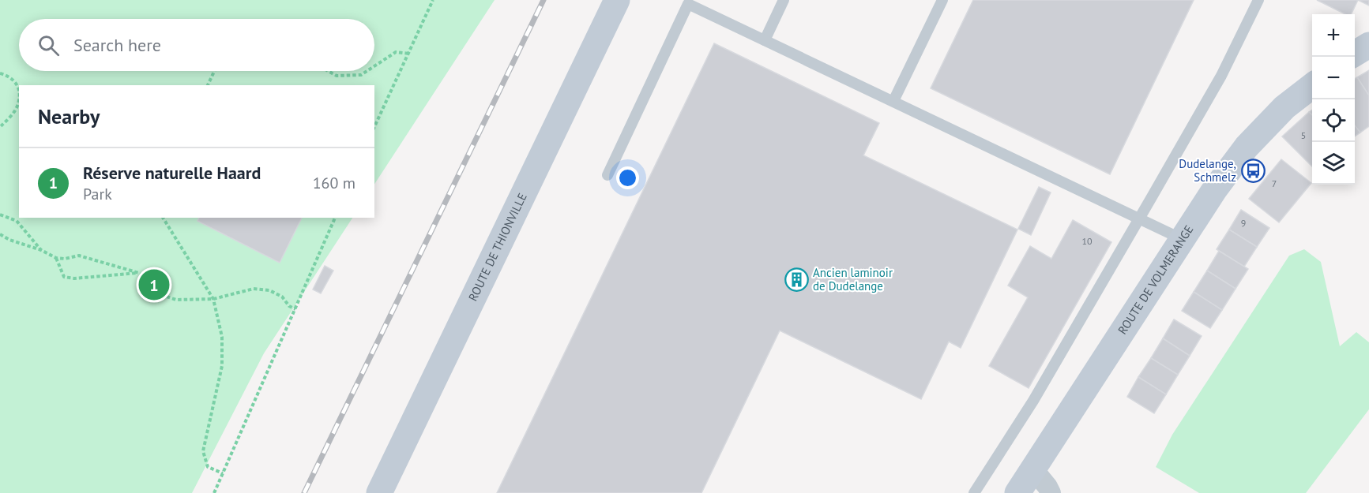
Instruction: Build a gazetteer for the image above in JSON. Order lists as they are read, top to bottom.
{
  "streets": {
    "main road": ["ROUTE DE THIONVILLE", "ROUTE DE VOLMERANGE"]
  },
  "places": {
    "bus stop": ["Dudelange, Schmelz"],
    "building": ["Ancien laminoir de Dudelange"]
  },
  "house_numbers": [
    "5",
    "7",
    "9",
    "10"
  ],
  "page": {
    "map_buttons": ["+", "−"],
    "search": "Search here",
    "heading": "Nearby",
    "list": [
      {
        "mark": "1",
        "name": "Réserve naturelle Haard",
        "note": "Park",
        "value": "160 m"
      }
    ],
    "pins": "1"
  }
}
